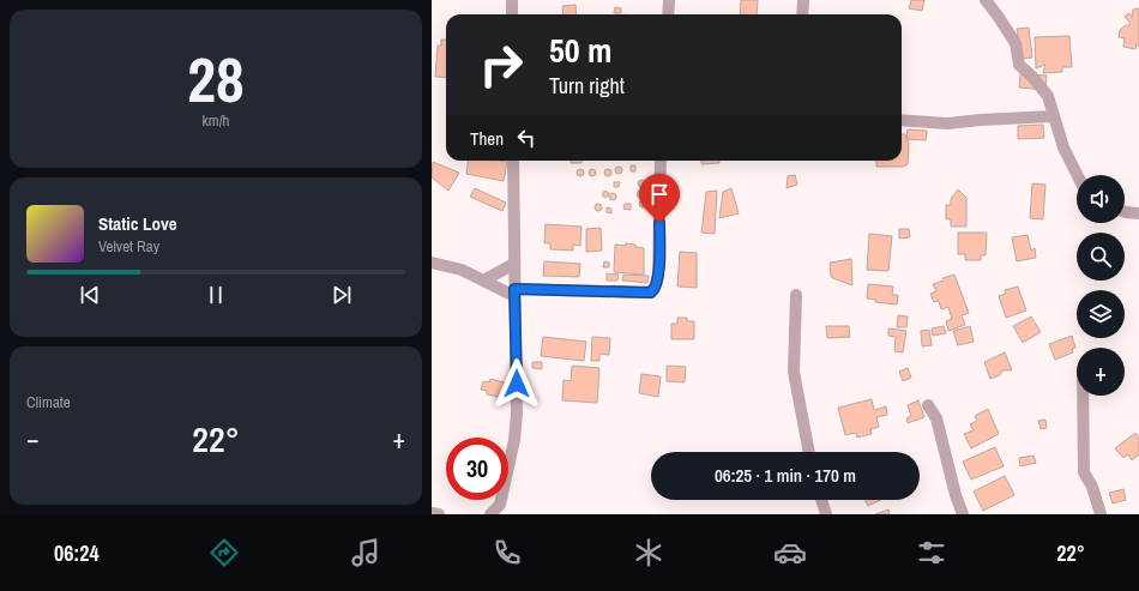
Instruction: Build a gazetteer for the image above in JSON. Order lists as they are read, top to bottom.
{
  "page": {
    "tile": [
      ["28", "km/h"],
      "Climate"
    ],
    "turn": ["50 m", "Turn right"],
    "then": "Then",
    "map_buttons": "+",
    "song": ["Static Love", "Velvet Ray"],
    "heat": ["−", "22°", "+"],
    "limit": "30",
    "trip": "06:25 · 1 min · 170 m",
    "tabs": ["06:24", "22°"]
  }
}
